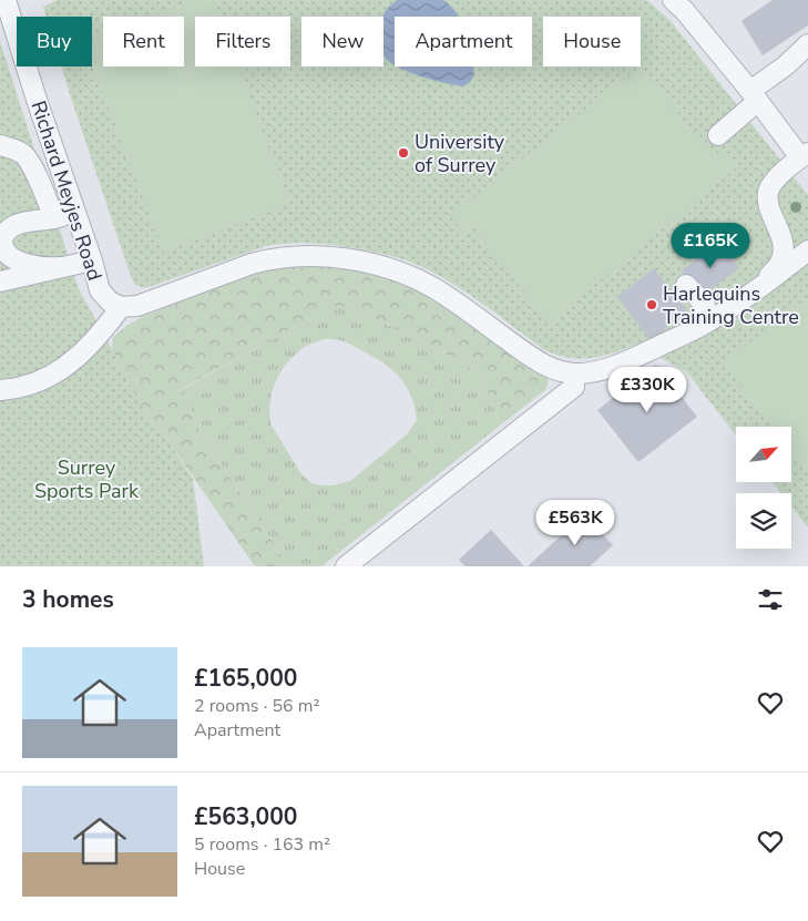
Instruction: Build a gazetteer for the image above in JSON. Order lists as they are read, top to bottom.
{
  "streets": {
    "street": ["Richard Meyjes Road"]
  },
  "parks": ["Surrey Sports Park"],
  "places": ["University of Surrey", "Harlequins Training Centre"],
  "north": "top right",
  "page": {
    "chip": [
      "Buy",
      "Rent",
      "Filters",
      "New",
      "Apartment",
      "House"
    ],
    "price": ["£165K", "£330K", "£563K"],
    "heading": "3 homes",
    "list": [
      {
        "name": "£165,000",
        "note": "2 rooms · 56 m² · Apartment"
      },
      {
        "name": "£563,000",
        "note": "5 rooms · 163 m² · House"
      }
    ]
  }
}
